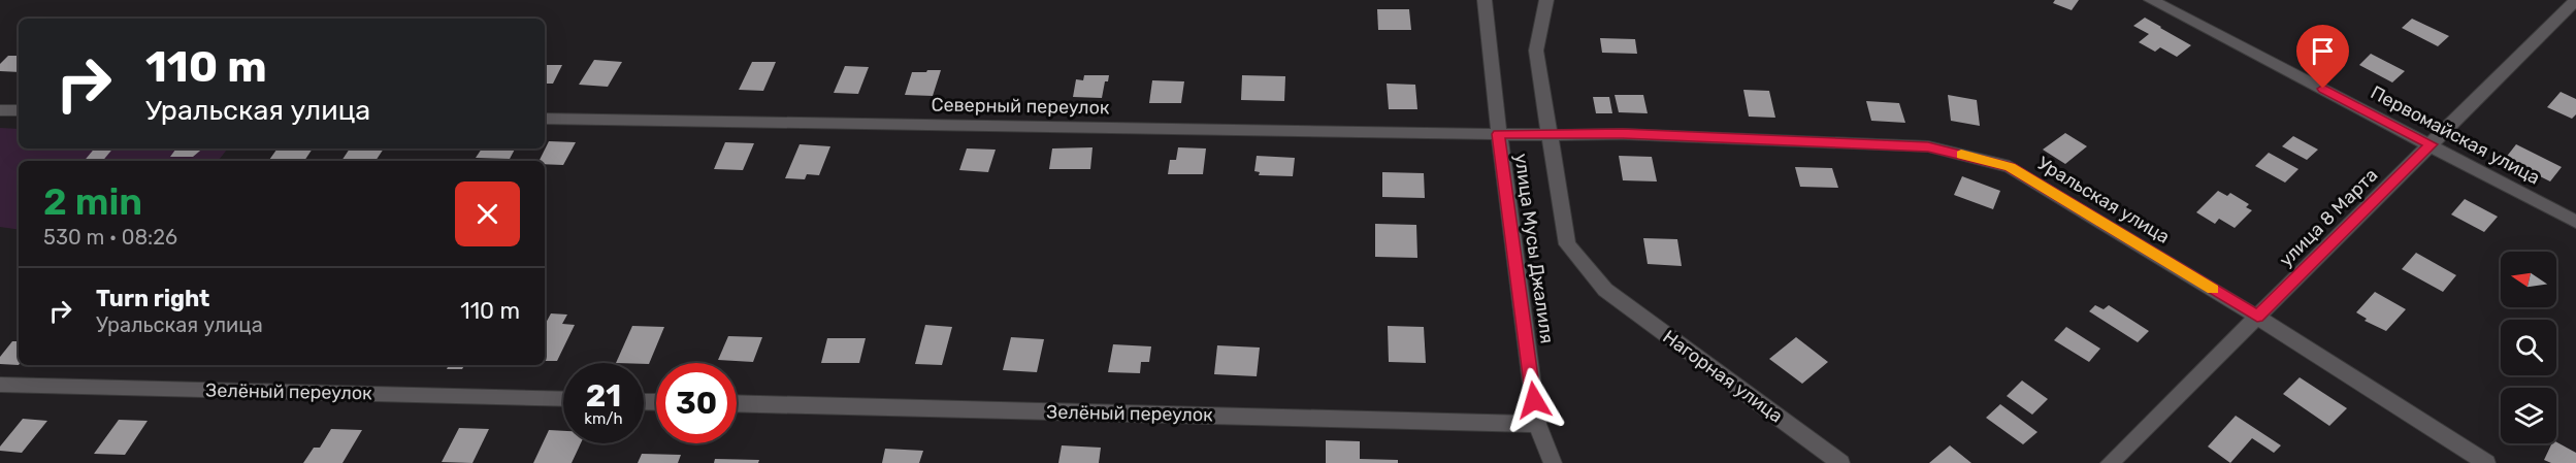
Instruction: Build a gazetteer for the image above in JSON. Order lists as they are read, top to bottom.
{
  "streets": {
    "street": [
      "Северный переулок",
      "Первомайская улица",
      "Уральская улица",
      "улица 8 Марта",
      "улица Мусы Джалиля",
      "Нагорная улица",
      "Зелёный переулок"
    ]
  },
  "crossings": [
    ["Северный переулок", "Уральская улица"],
    ["Северный переулок", "улица Мусы Джалиля"],
    ["Первомайская улица", "улица 8 Марта"],
    ["Уральская улица", "улица 8 Марта"],
    ["Уральская улица", "улица Мусы Джалиля"],
    ["Уральская улица", "Нагорная улица"],
    ["улица Мусы Джалиля", "Зелёный переулок"]
  ],
  "north": "left",
  "page": {
    "turn": ["110 m", "Уральская улица"],
    "heading": ["2 min", "530 m · 08:26"],
    "list": [
      {
        "name": "Turn right",
        "note": "Уральская улица",
        "value": "110 m"
      }
    ],
    "speed": "21 km/h",
    "limit": "30"
  }
}
